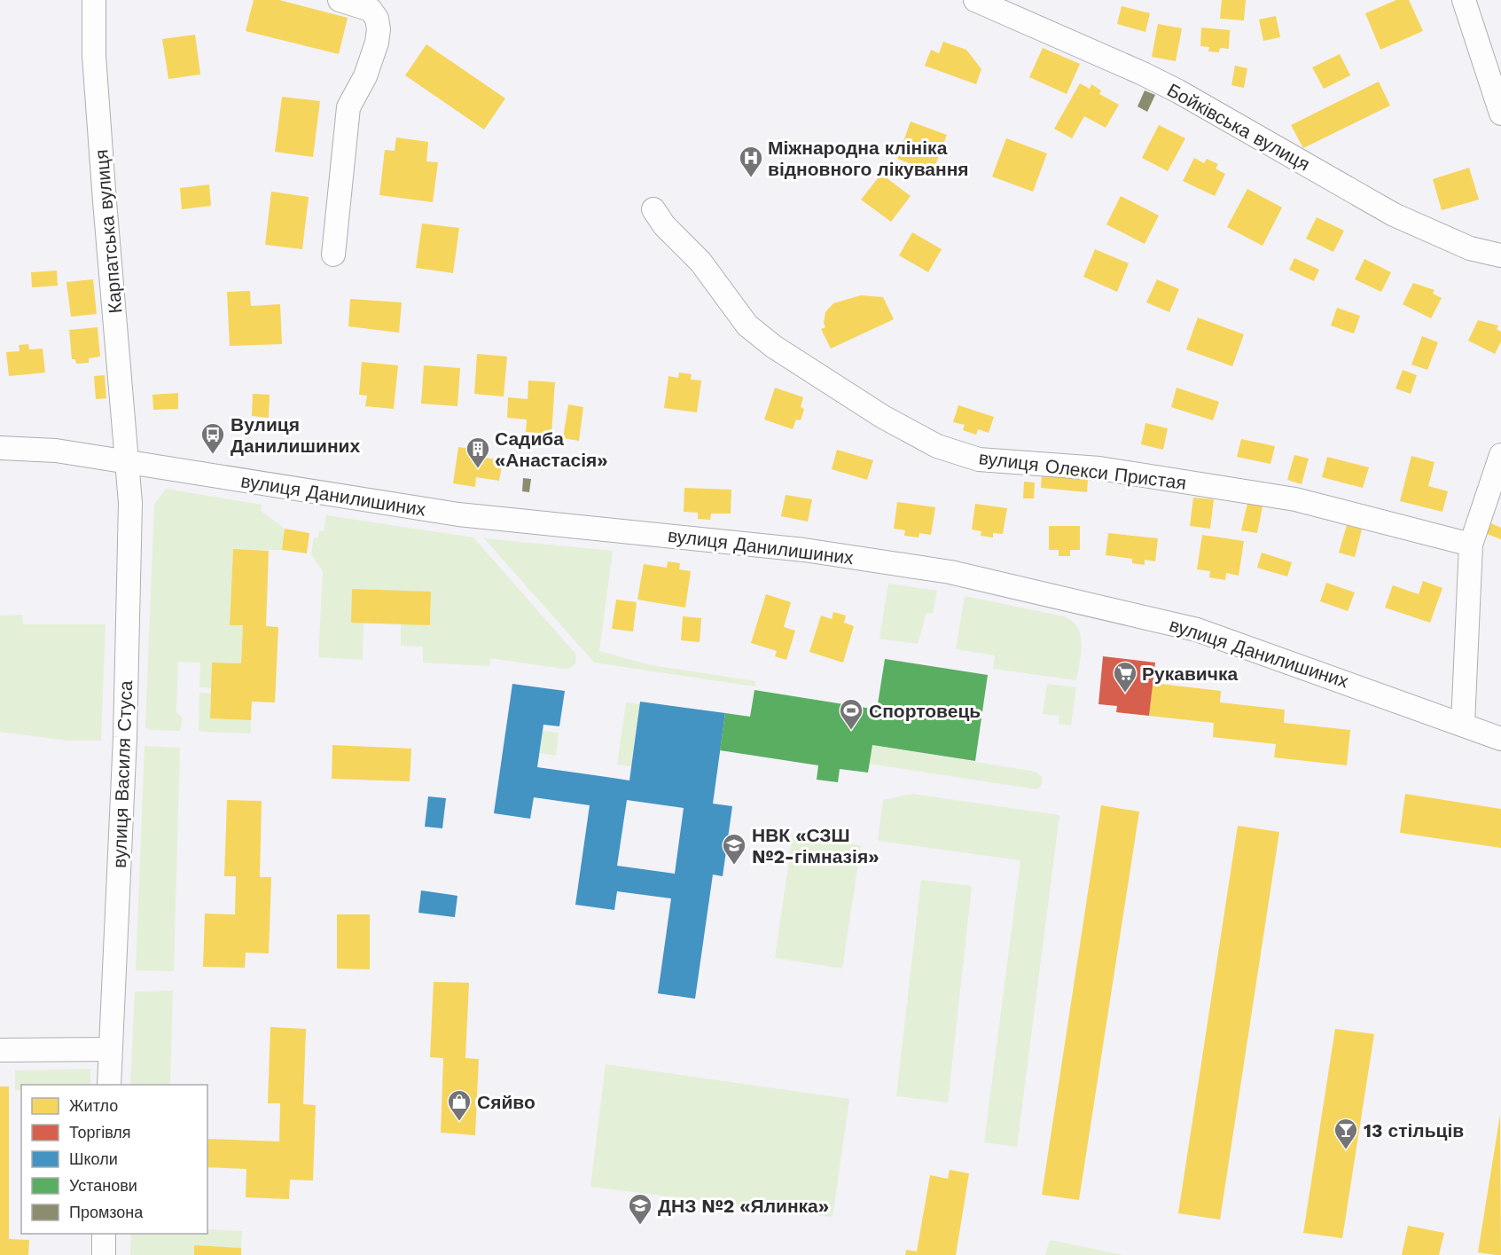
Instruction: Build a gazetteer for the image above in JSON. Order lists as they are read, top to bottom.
{
  "streets": {
    "street": [
      "Бойківська вулиця",
      "Карпатська вулиця",
      "вулиця Олекси Пристая",
      "вулиця Данилишиних",
      "вулиця Василя Стуса"
    ]
  },
  "crossings": [
    ["Карпатська вулиця", "вулиця Данилишиних"],
    ["Карпатська вулиця", "вулиця Василя Стуса"],
    ["вулиця Данилишиних", "вулиця Василя Стуса"]
  ],
  "places": {
    "hospital": ["Міжнародна клініка відновного лікування"],
    "bus stop": ["Вулиця Данилишиних"],
    "building": ["Садиба «Анастасія»"],
    "supermarket": ["Рукавичка"],
    "sports": ["Спортовець"],
    "school or university": ["НВК «СЗШ №2-гімназія»", "ДНЗ №2 «Ялинка»"],
    "shop": ["Сяйво"],
    "bar": ["13 стільців"]
  },
  "legend": [
    "Житло",
    "Торгівля",
    "Школи",
    "Установи",
    "Промзона"
  ]
}
